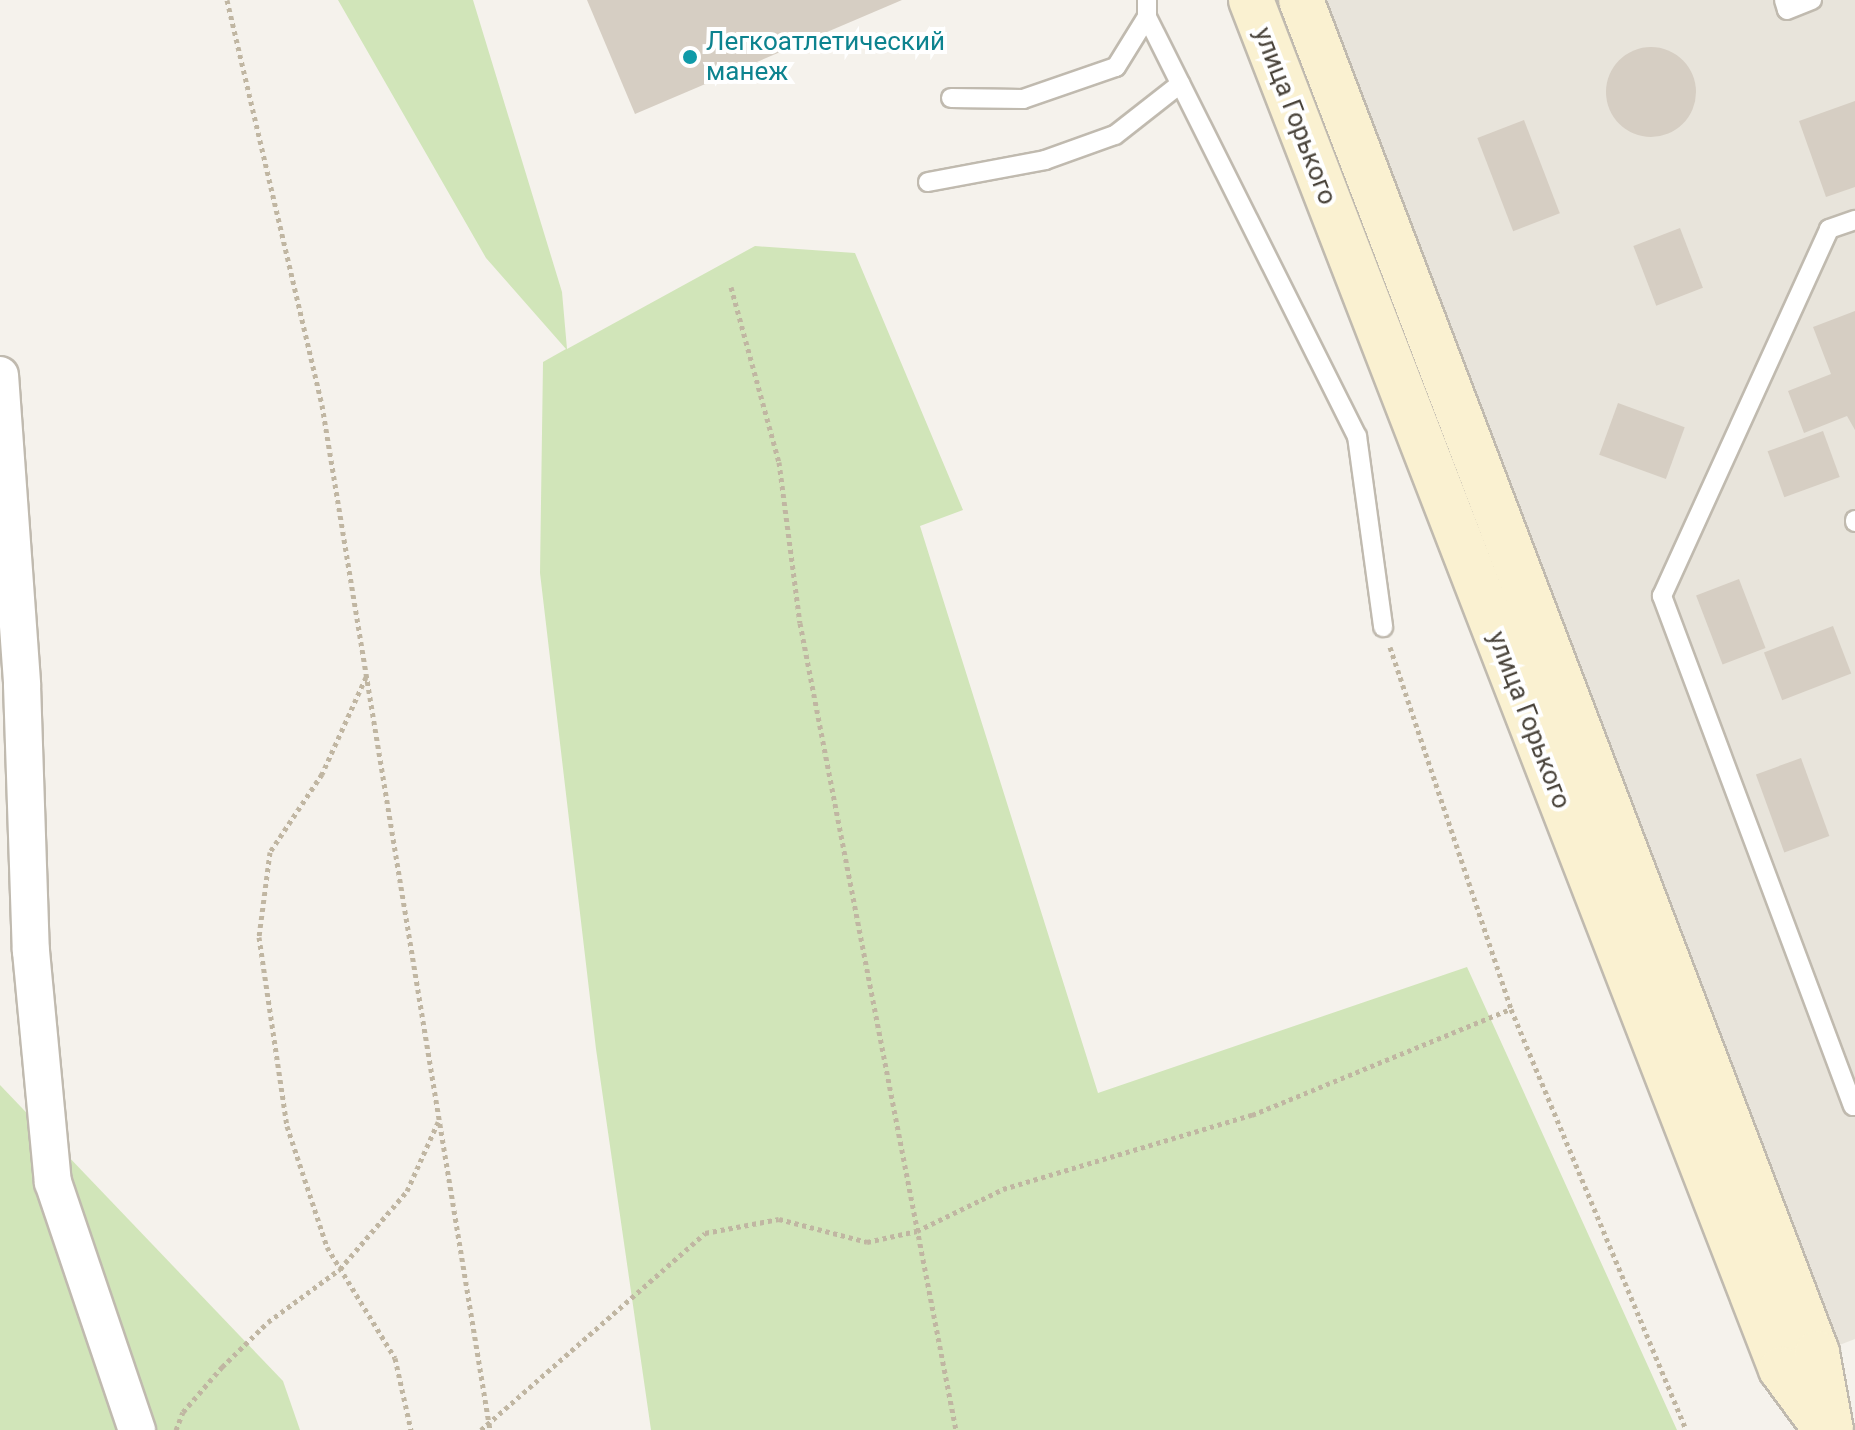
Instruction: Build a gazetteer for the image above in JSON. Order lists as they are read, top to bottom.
{
  "streets": {
    "main road": ["улица Горького"]
  },
  "places": ["Легкоатлетический манеж"]
}
